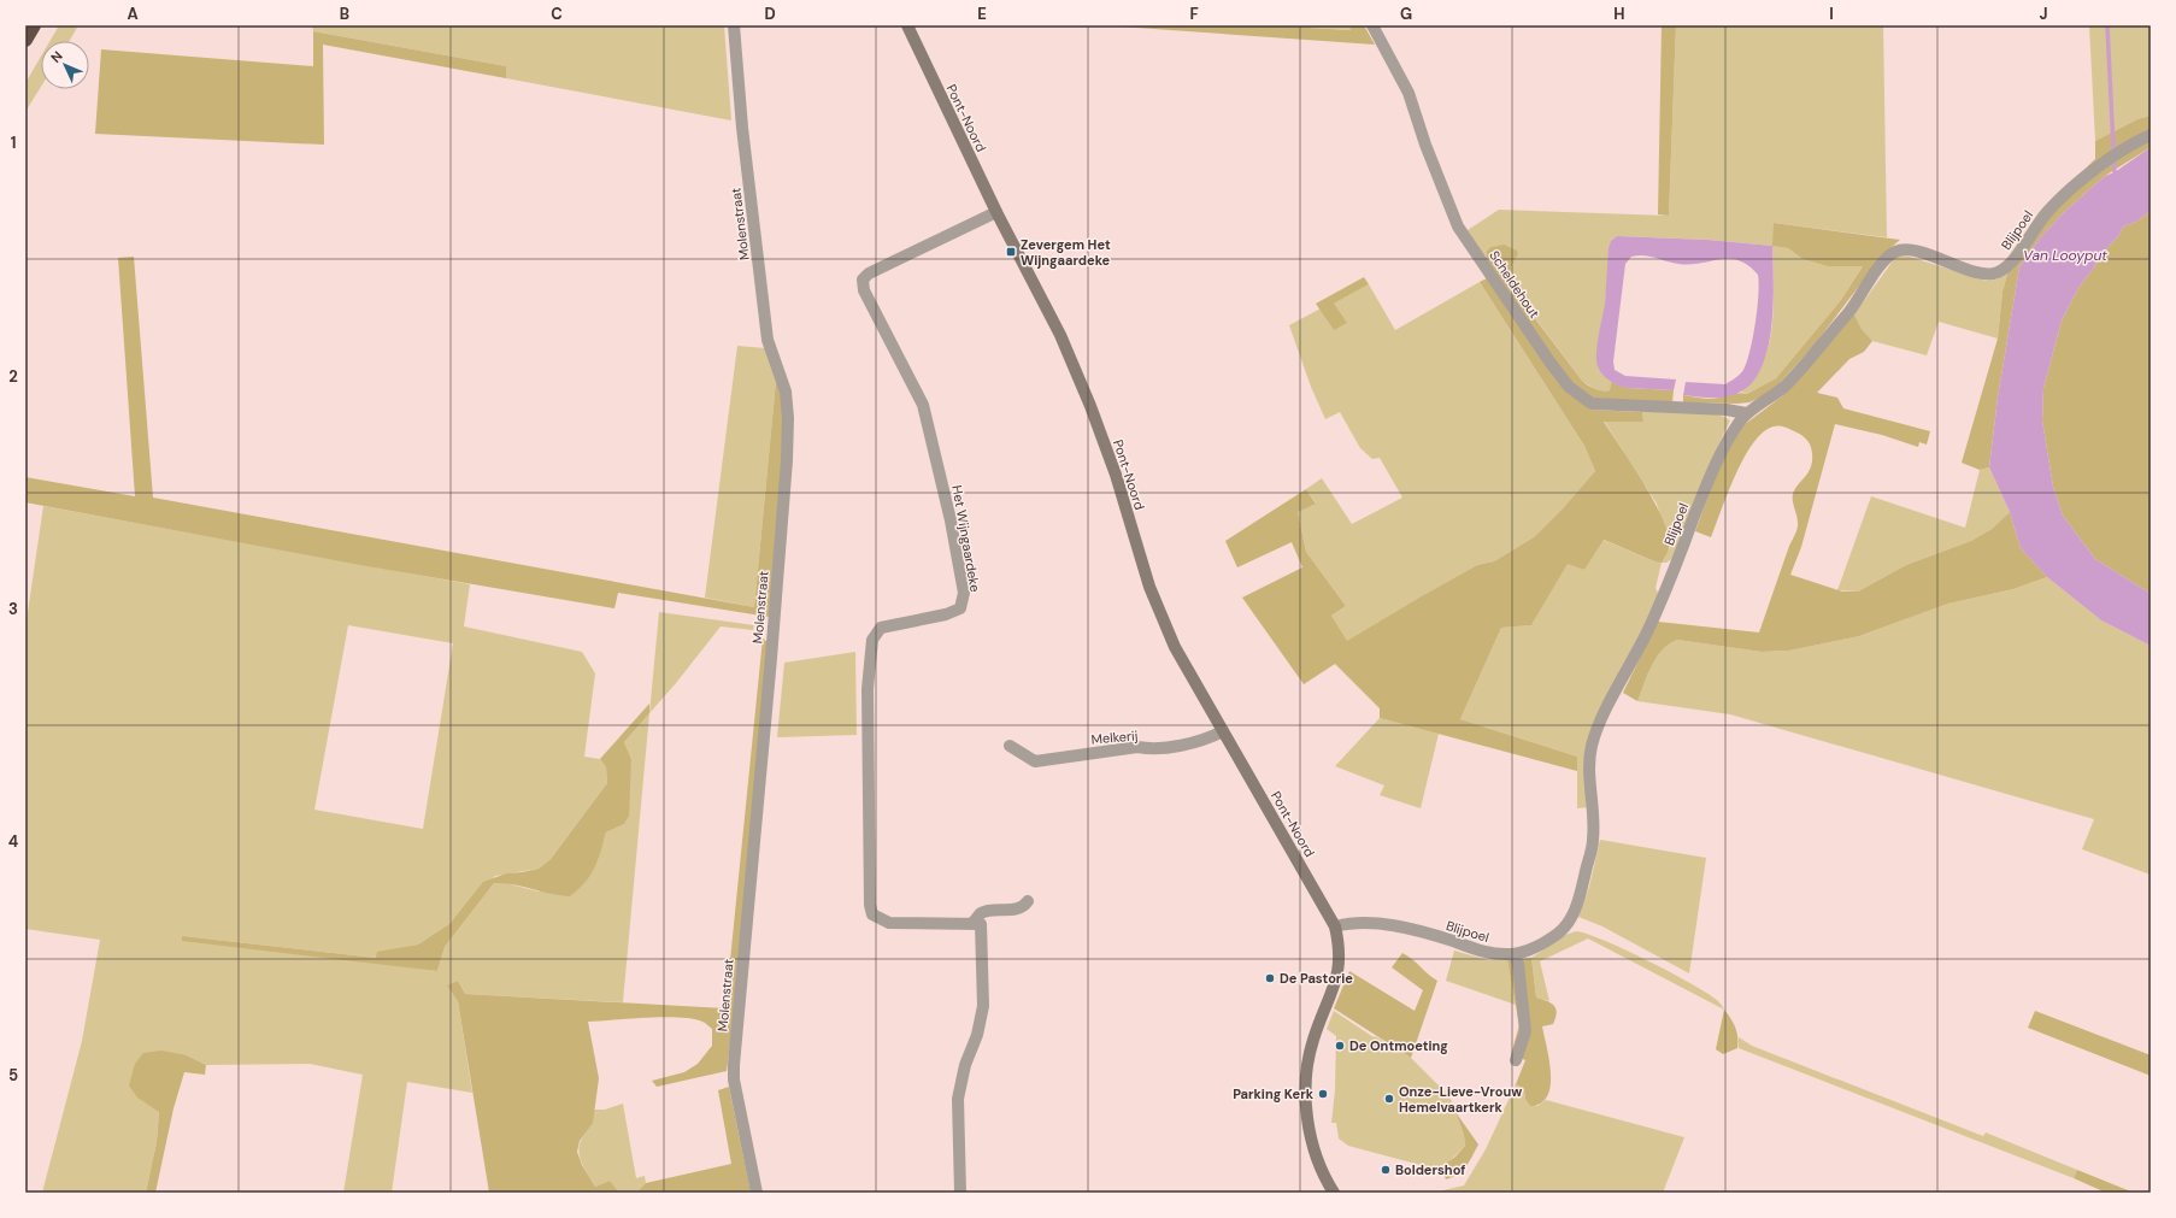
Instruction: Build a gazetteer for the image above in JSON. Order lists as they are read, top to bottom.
{
  "streets": {
    "street": [
      "Pont-Noord",
      "Molenstraat",
      "Blijpoel",
      "Scheldehout",
      "Het Wijngaardeke",
      "Melkerij"
    ]
  },
  "crossings": [
    ["Pont-Noord", "Blijpoel"],
    ["Pont-Noord", "Het Wijngaardeke"],
    ["Pont-Noord", "Melkerij"],
    ["Blijpoel", "Scheldehout"]
  ],
  "water": ["Van Looyput"],
  "places": {
    "transit": ["Zevergem Het Wijngaardeke"],
    "other": [
      "De Pastorie",
      "De Ontmoeting",
      "Parking Kerk",
      "Onze-Lieve-Vrouw Hemelvaartkerk",
      "Boldershof"
    ]
  },
  "north": "top left",
  "grid": {
    "columns": [
      "A",
      "B",
      "C",
      "D",
      "E",
      "F",
      "G",
      "H",
      "I",
      "J"
    ],
    "rows": [
      "1",
      "2",
      "3",
      "4",
      "5"
    ]
  }
}
